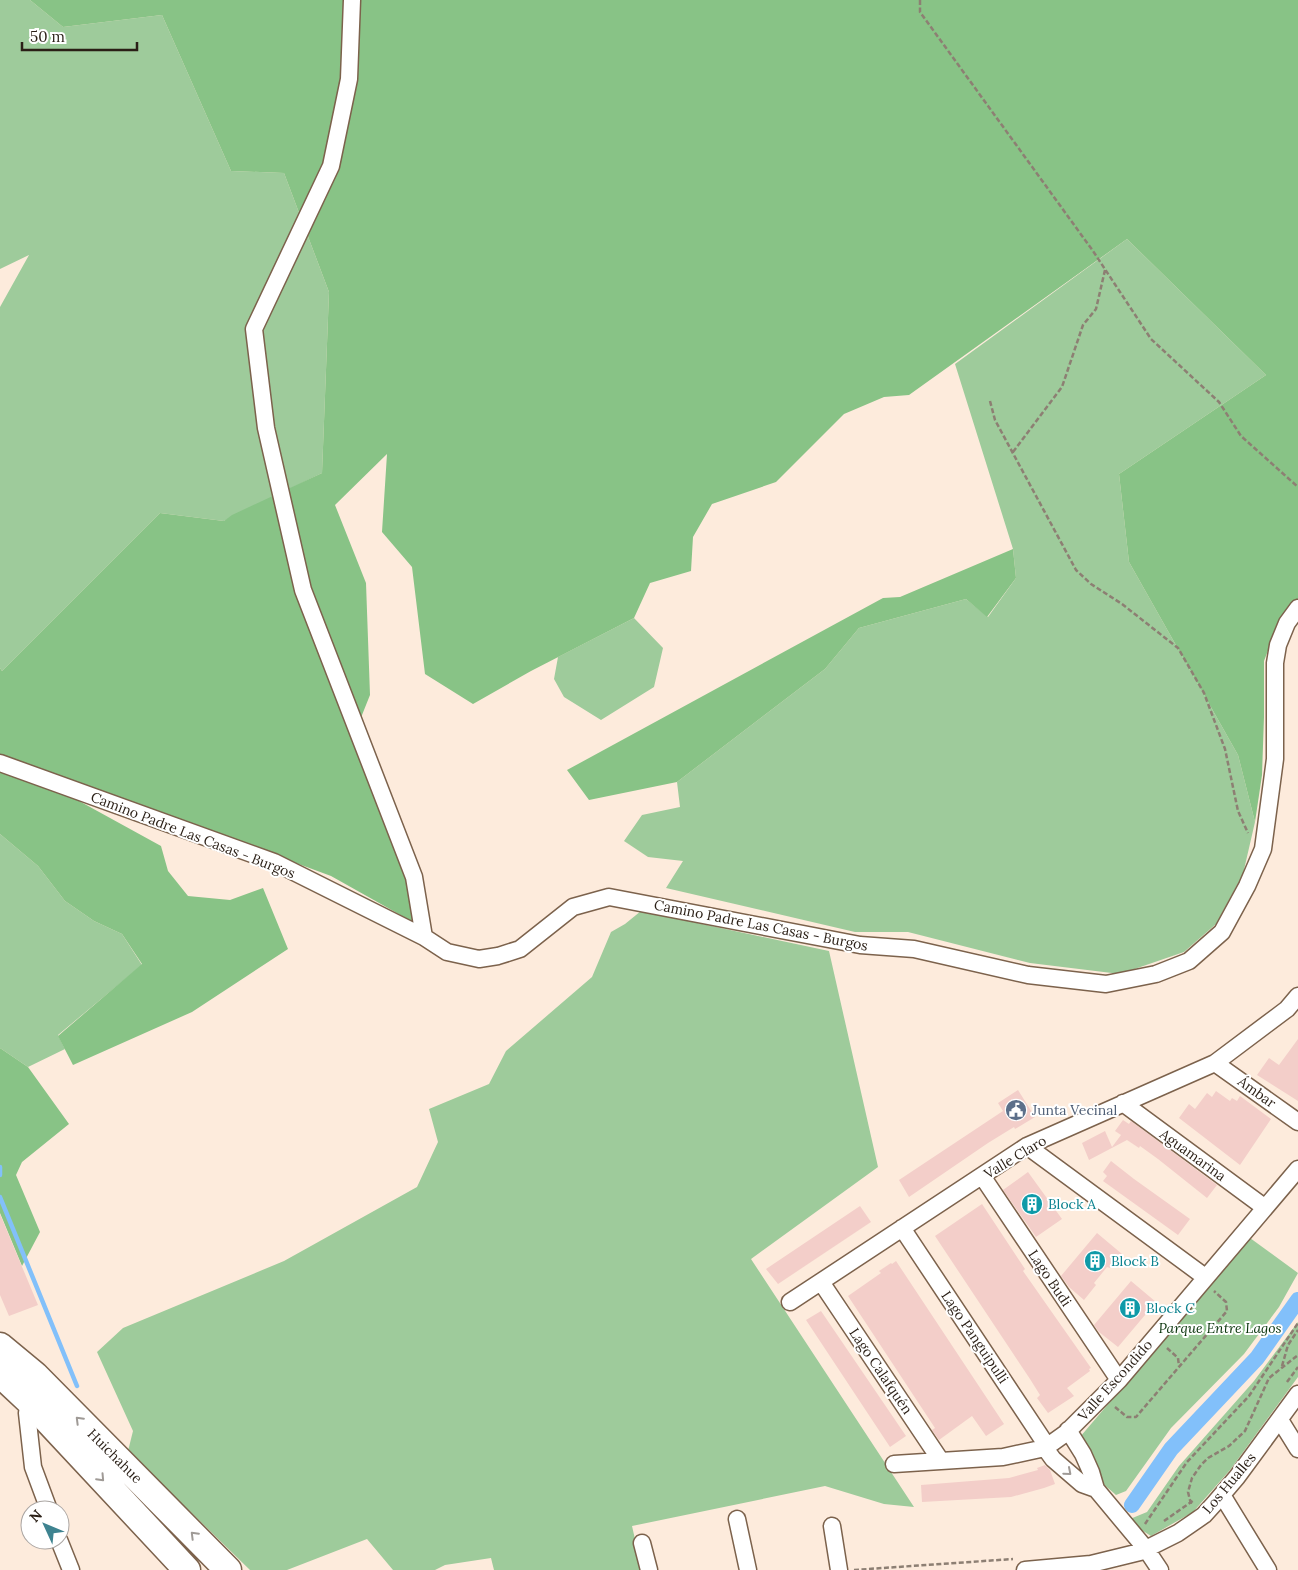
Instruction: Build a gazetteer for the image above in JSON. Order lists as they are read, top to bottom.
{
  "streets": {
    "main road": ["Huichahue"],
    "street": [
      "Camino Padre Las Casas - Burgos",
      "Ámbar",
      "Aguamarina",
      "Valle Claro",
      "Lago Budi",
      "Lago Panguipulli",
      "Lago Calafquén",
      "Valle Escondido",
      "Los Hualles"
    ]
  },
  "crossings": [
    ["Ámbar", "Valle Claro"],
    ["Aguamarina", "Valle Claro"],
    ["Aguamarina", "Valle Escondido"],
    ["Valle Claro", "Lago Budi"],
    ["Valle Claro", "Lago Panguipulli"],
    ["Valle Claro", "Lago Calafquén"],
    ["Lago Budi", "Valle Escondido"],
    ["Lago Panguipulli", "Valle Escondido"],
    ["Lago Calafquén", "Valle Escondido"]
  ],
  "parks": ["Parque Entre Lagos"],
  "places": {
    "public building": ["Junta Vecinal"],
    "building": ["Block A", "Block B", "Block C"]
  },
  "scale_bar": "50 m",
  "north": "top left"
}
